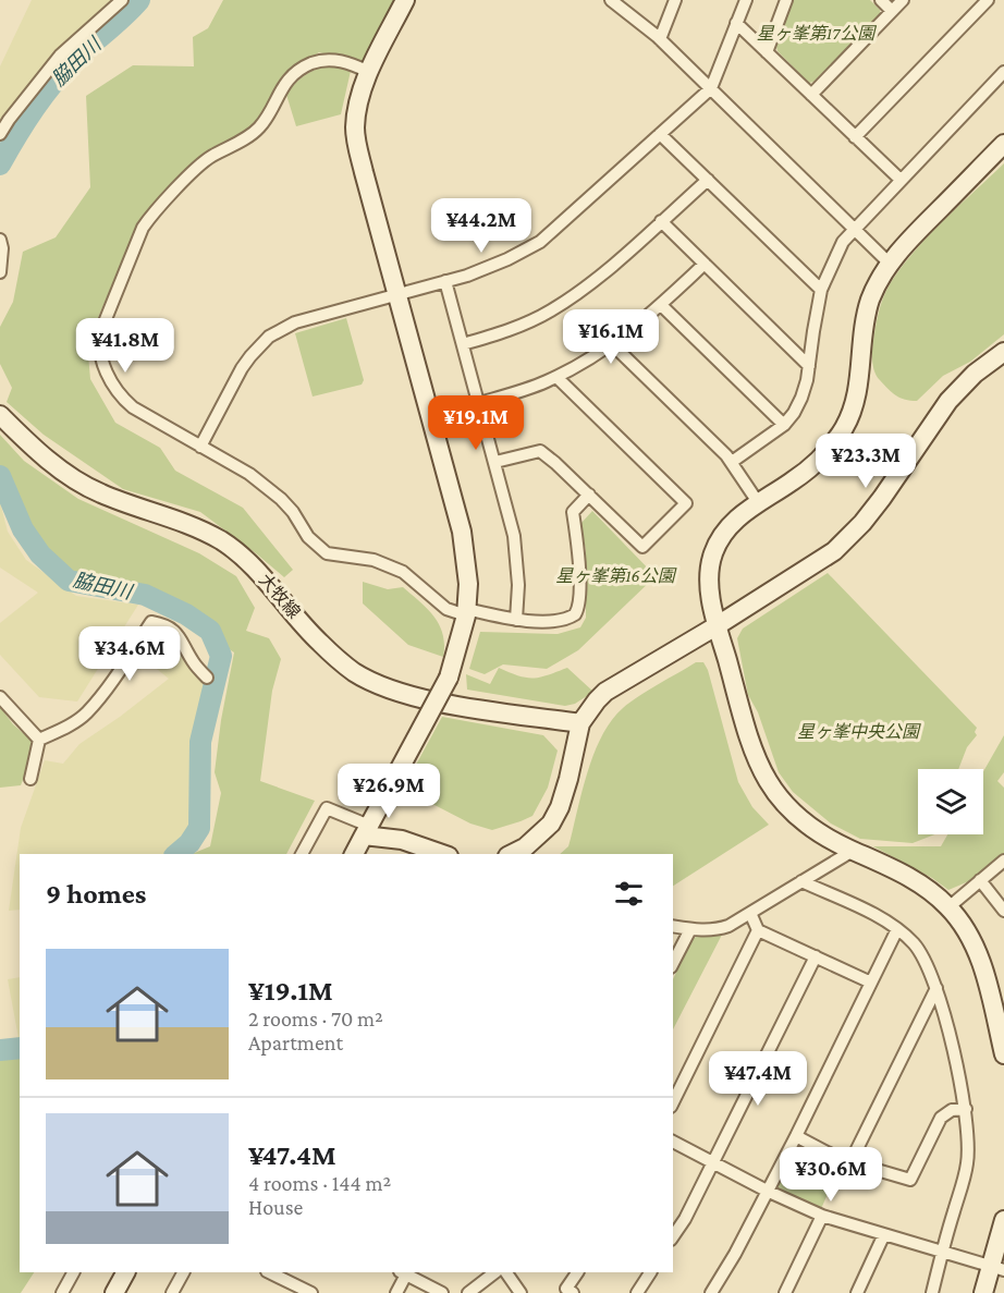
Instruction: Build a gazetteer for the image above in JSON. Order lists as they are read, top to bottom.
{
  "streets": {
    "street": ["大牧線"]
  },
  "water": ["脇田川"],
  "parks": ["星ヶ峯第17公園", "星ヶ峯第16公園", "星ヶ峯中央公園"],
  "page": {
    "price": [
      "¥44.2M",
      "¥16.1M",
      "¥41.8M",
      "¥19.1M",
      "¥23.3M",
      "¥34.6M",
      "¥26.9M",
      "¥47.4M",
      "¥30.6M"
    ],
    "heading": "9 homes",
    "list": [
      {
        "name": "¥19.1M",
        "note": "2 rooms · 70 m² · Apartment"
      },
      {
        "name": "¥47.4M",
        "note": "4 rooms · 144 m² · House"
      }
    ]
  }
}
